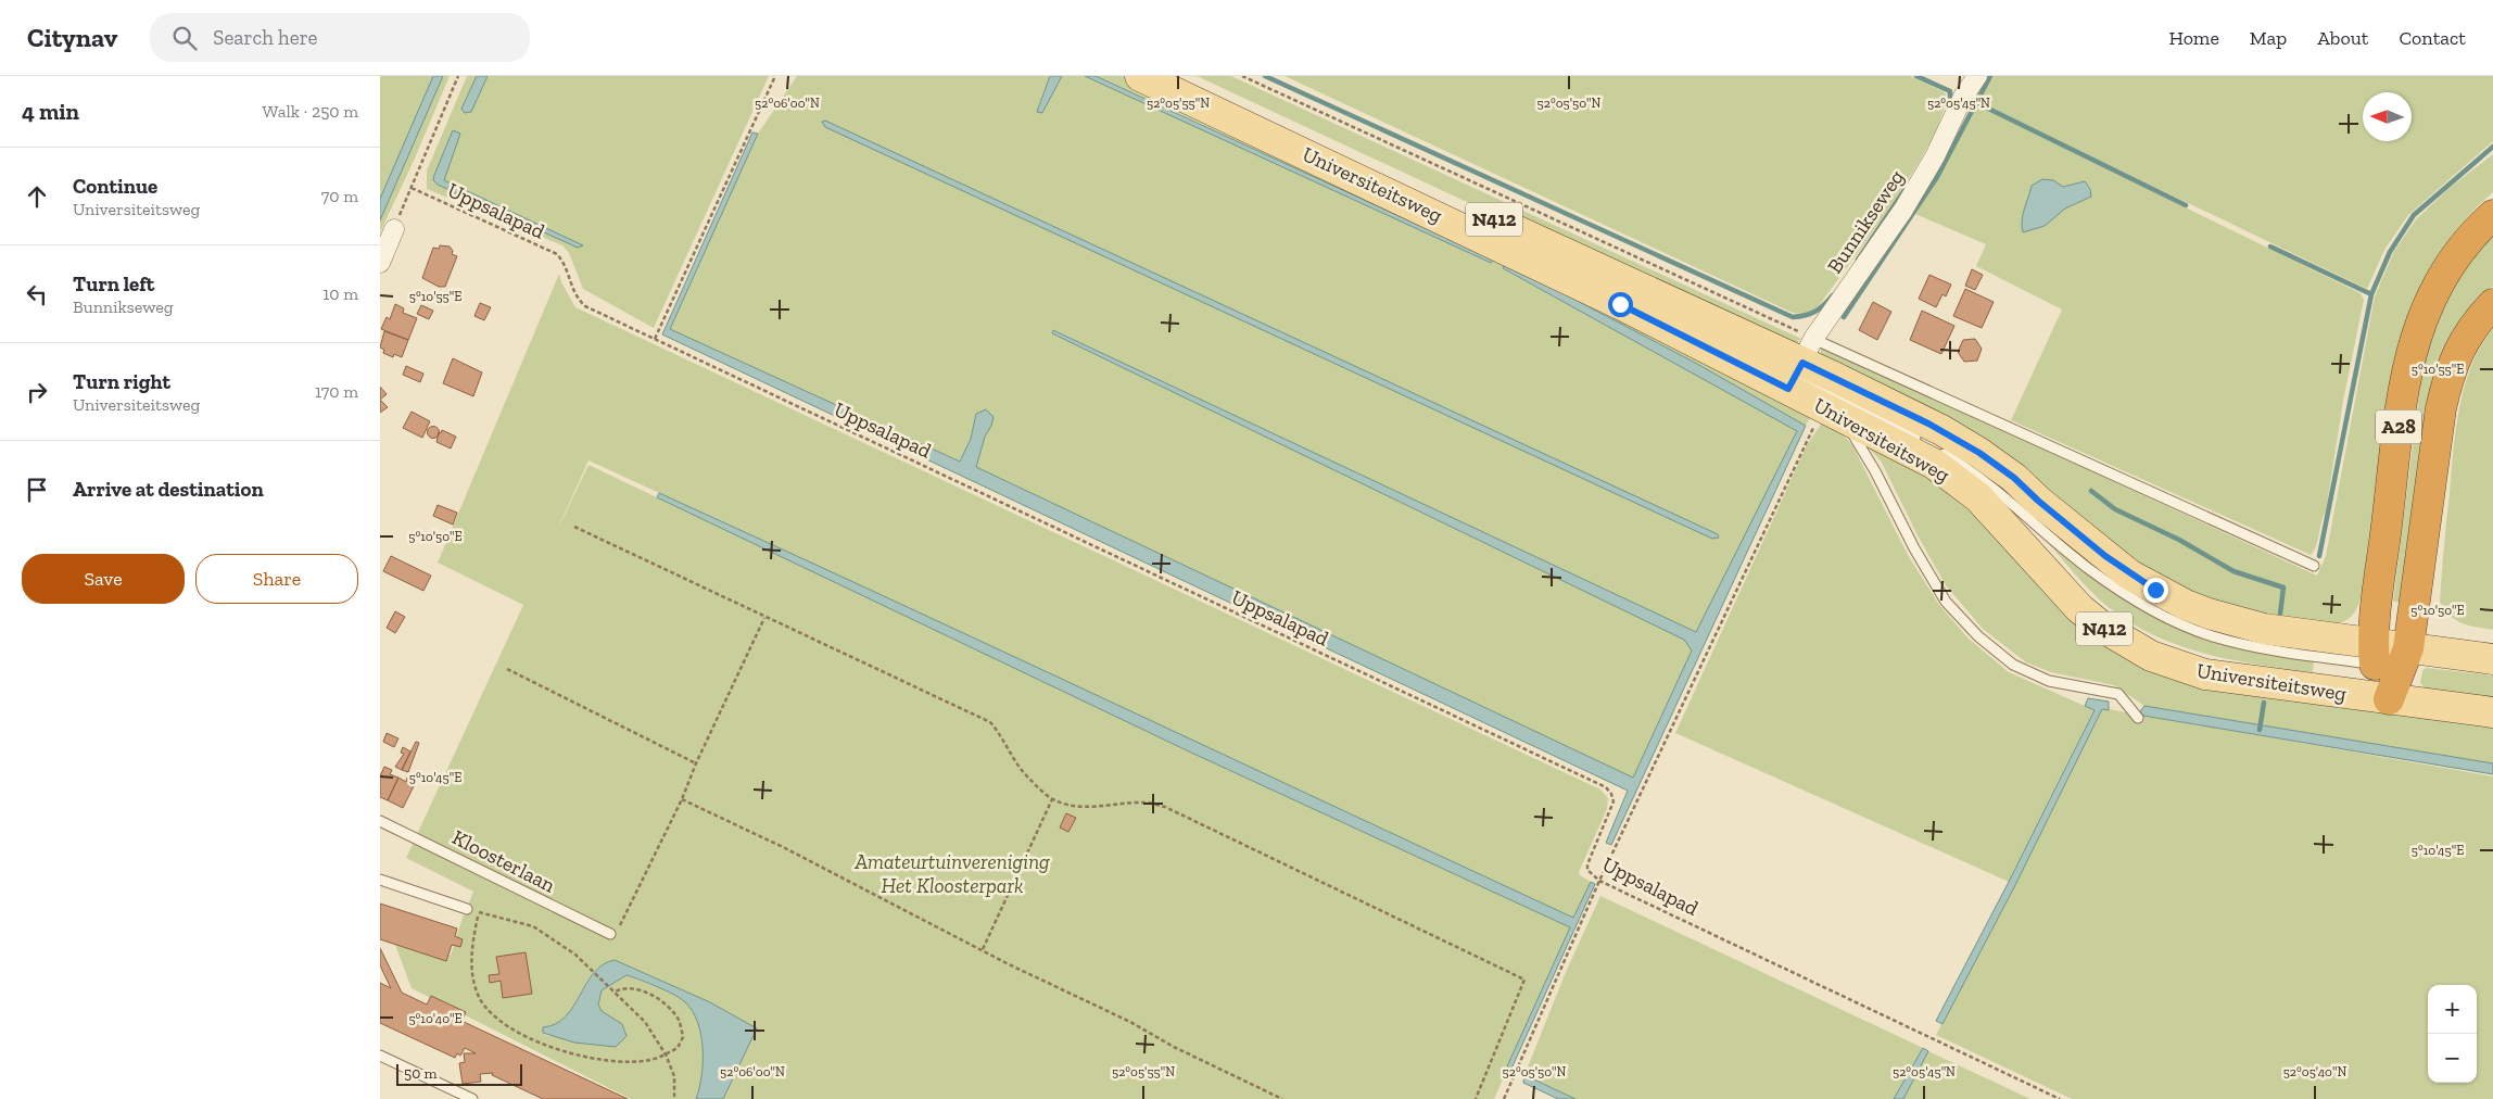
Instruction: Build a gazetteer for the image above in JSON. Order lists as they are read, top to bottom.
{
  "streets": {
    "highway": ["A28"],
    "main road": ["Universiteitsweg", "N412"],
    "street": ["Bunnikseweg"],
    "lane": ["Kloosterlaan"],
    "path": ["Uppsalapad"]
  },
  "crossings": [
    ["Universiteitsweg", "Bunnikseweg"],
    ["Universiteitsweg", "A28"]
  ],
  "parks": ["Amateurtuinvereniging Het Kloosterpark"],
  "scale_bar": "50 m",
  "north": "left",
  "page": {
    "header": "Citynav",
    "search": "Search here",
    "nav": [
      "Home",
      "Map",
      "About",
      "Contact"
    ],
    "heading": ["4 min", "Walk · 250 m"],
    "list": [
      ["Continue", "Universiteitsweg", "70 m"],
      ["Turn left", "Bunnikseweg", "10 m"],
      ["Turn right", "Universiteitsweg", "170 m"],
      "Arrive at destination"
    ],
    "buttons": ["Save", "Share"],
    "map_buttons": ["+", "−"],
    "scale": "50 m"
  },
  "coordinates": [
    "52°06'00\"N",
    "52°05'55\"N",
    "52°05'50\"N",
    "52°05'45\"N",
    "5°10'55\"E",
    "5°10'50\"E",
    "5°10'45\"E",
    "5°10'40\"E",
    "52°05'40\"N"
  ]
}
